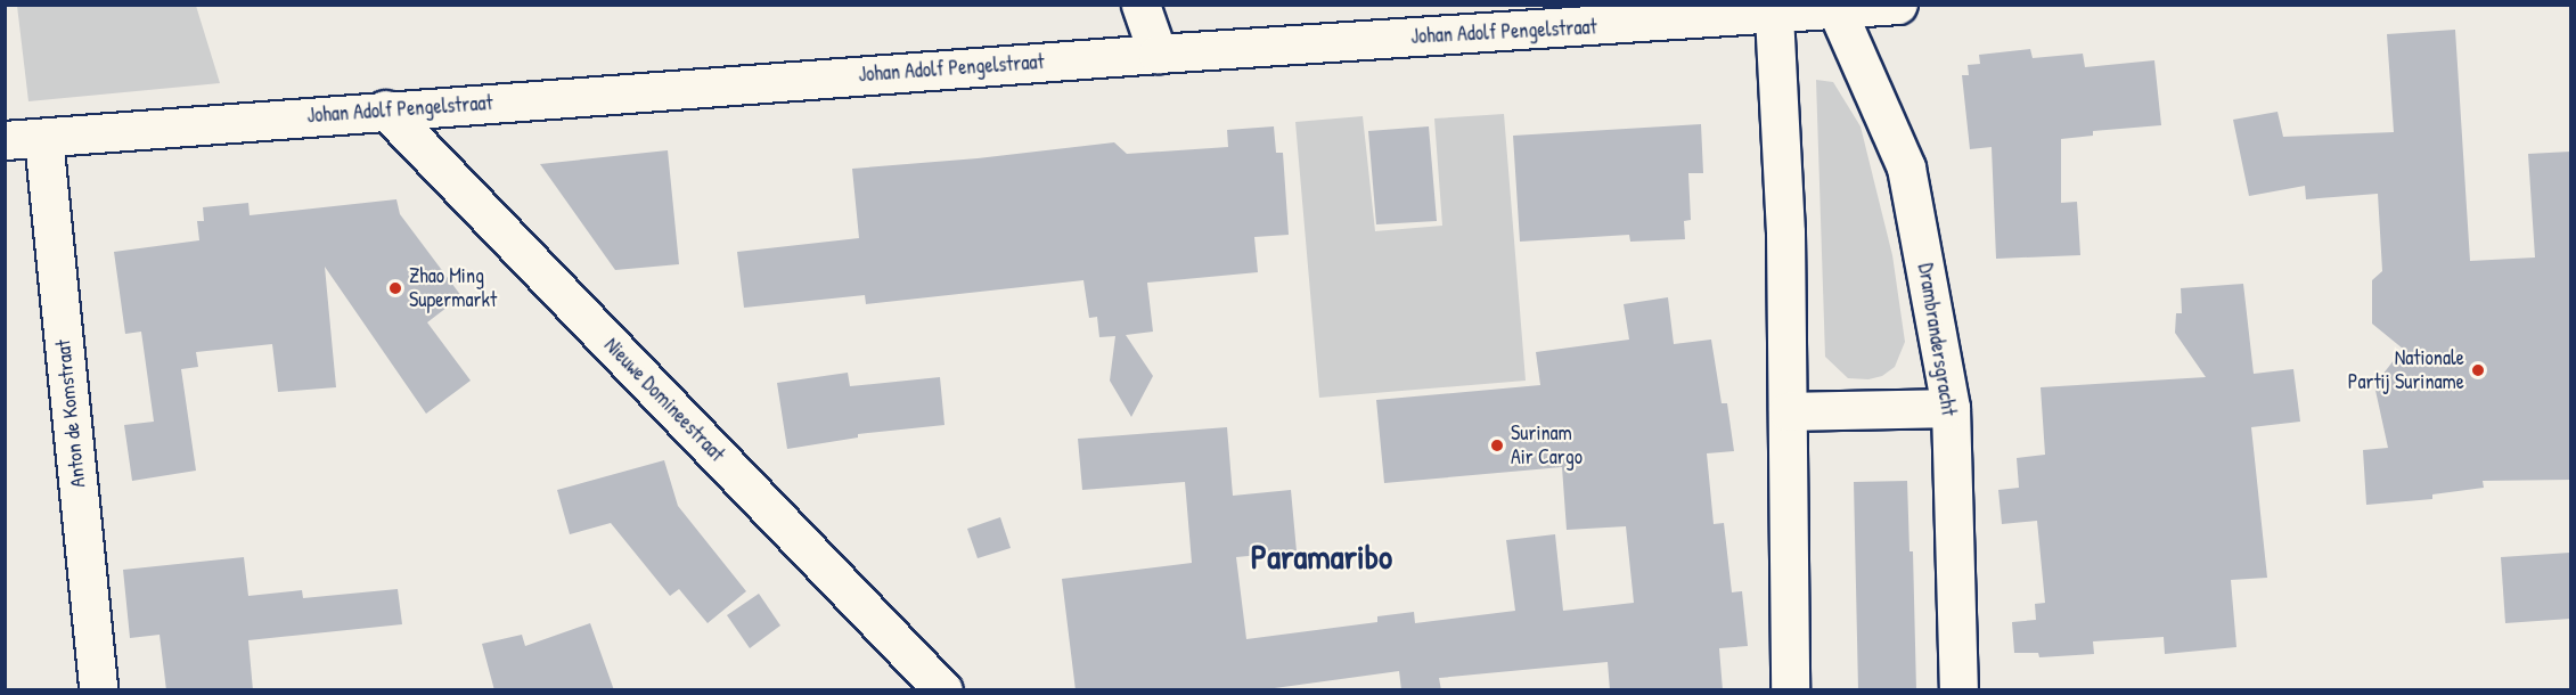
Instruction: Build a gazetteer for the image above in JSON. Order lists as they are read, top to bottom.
{
  "streets": {
    "street": [
      "Johan Adolf Pengelstraat",
      "Drambrandersgracht",
      "Nieuwe Domineestraat",
      "Anton de Komstraat"
    ]
  },
  "crossings": [
    ["Johan Adolf Pengelstraat", "Drambrandersgracht"],
    ["Johan Adolf Pengelstraat", "Nieuwe Domineestraat"],
    ["Johan Adolf Pengelstraat", "Anton de Komstraat"]
  ],
  "districts": ["Paramaribo"],
  "places": ["Zhao Ming Supermarkt", "Nationale Partij Suriname", "Surinam Air Cargo"]
}
